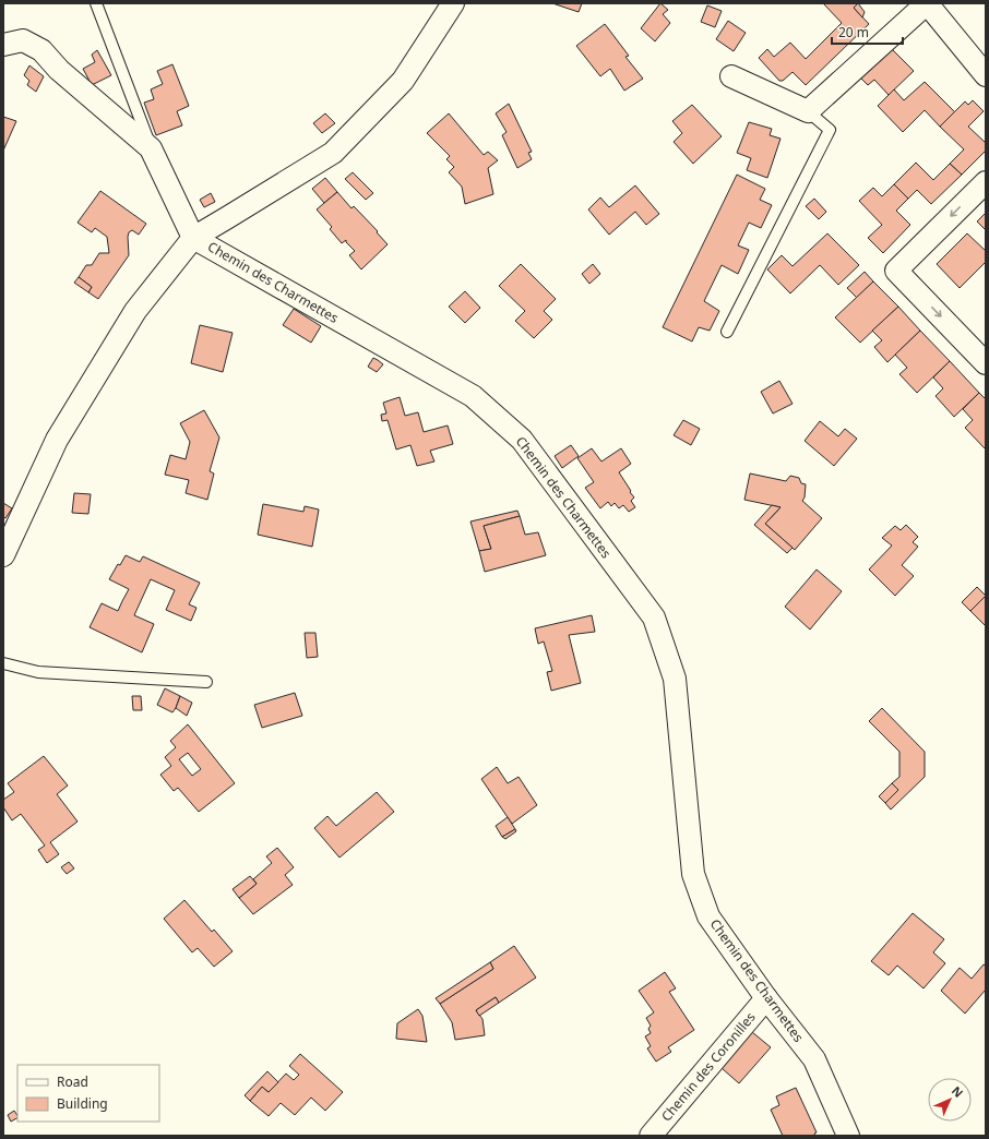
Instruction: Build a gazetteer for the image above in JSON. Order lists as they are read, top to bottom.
{
  "streets": {
    "street": ["Chemin des Charmettes", "Chemin des Coronilles"]
  },
  "crossings": [
    ["Chemin des Charmettes", "Chemin des Coronilles"]
  ],
  "legend": ["Road", "Building"],
  "scale_bar": "20 m",
  "north": "top right"
}
